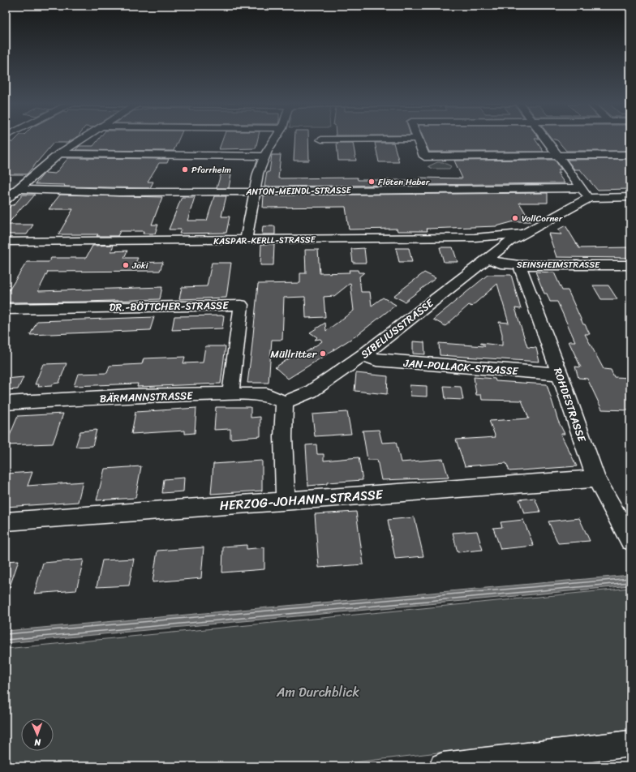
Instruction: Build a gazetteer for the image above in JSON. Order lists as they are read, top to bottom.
{
  "streets": {
    "street": [
      "ANTON-MEINDL-STRASSE",
      "KASPAR-KERLL-STRASSE",
      "SEINSHEIMSTRASSE",
      "DR.-BÖTTCHER-STRASSE",
      "SIBELIUSSTRASSE",
      "JAN-POLLACK-STRASSE",
      "BÄRMANNSTRASSE",
      "ROHDESTRASSE",
      "HERZOG-JOHANN-STRASSE"
    ]
  },
  "crossings": [
    ["ANTON-MEINDL-STRASSE", "SIBELIUSSTRASSE"],
    ["KASPAR-KERLL-STRASSE", "SIBELIUSSTRASSE"],
    ["SEINSHEIMSTRASSE", "SIBELIUSSTRASSE"],
    ["SEINSHEIMSTRASSE", "ROHDESTRASSE"],
    ["DR.-BÖTTCHER-STRASSE", "BÄRMANNSTRASSE"],
    ["SIBELIUSSTRASSE", "JAN-POLLACK-STRASSE"],
    ["SIBELIUSSTRASSE", "BÄRMANNSTRASSE"],
    ["JAN-POLLACK-STRASSE", "ROHDESTRASSE"],
    ["ROHDESTRASSE", "HERZOG-JOHANN-STRASSE"]
  ],
  "parks": ["Am Durchblick"],
  "places": [
    "Pfarrheim",
    "Flöten Haber",
    "VollCorner",
    "Joki",
    "Müllritter"
  ],
  "north": "bottom"
}
